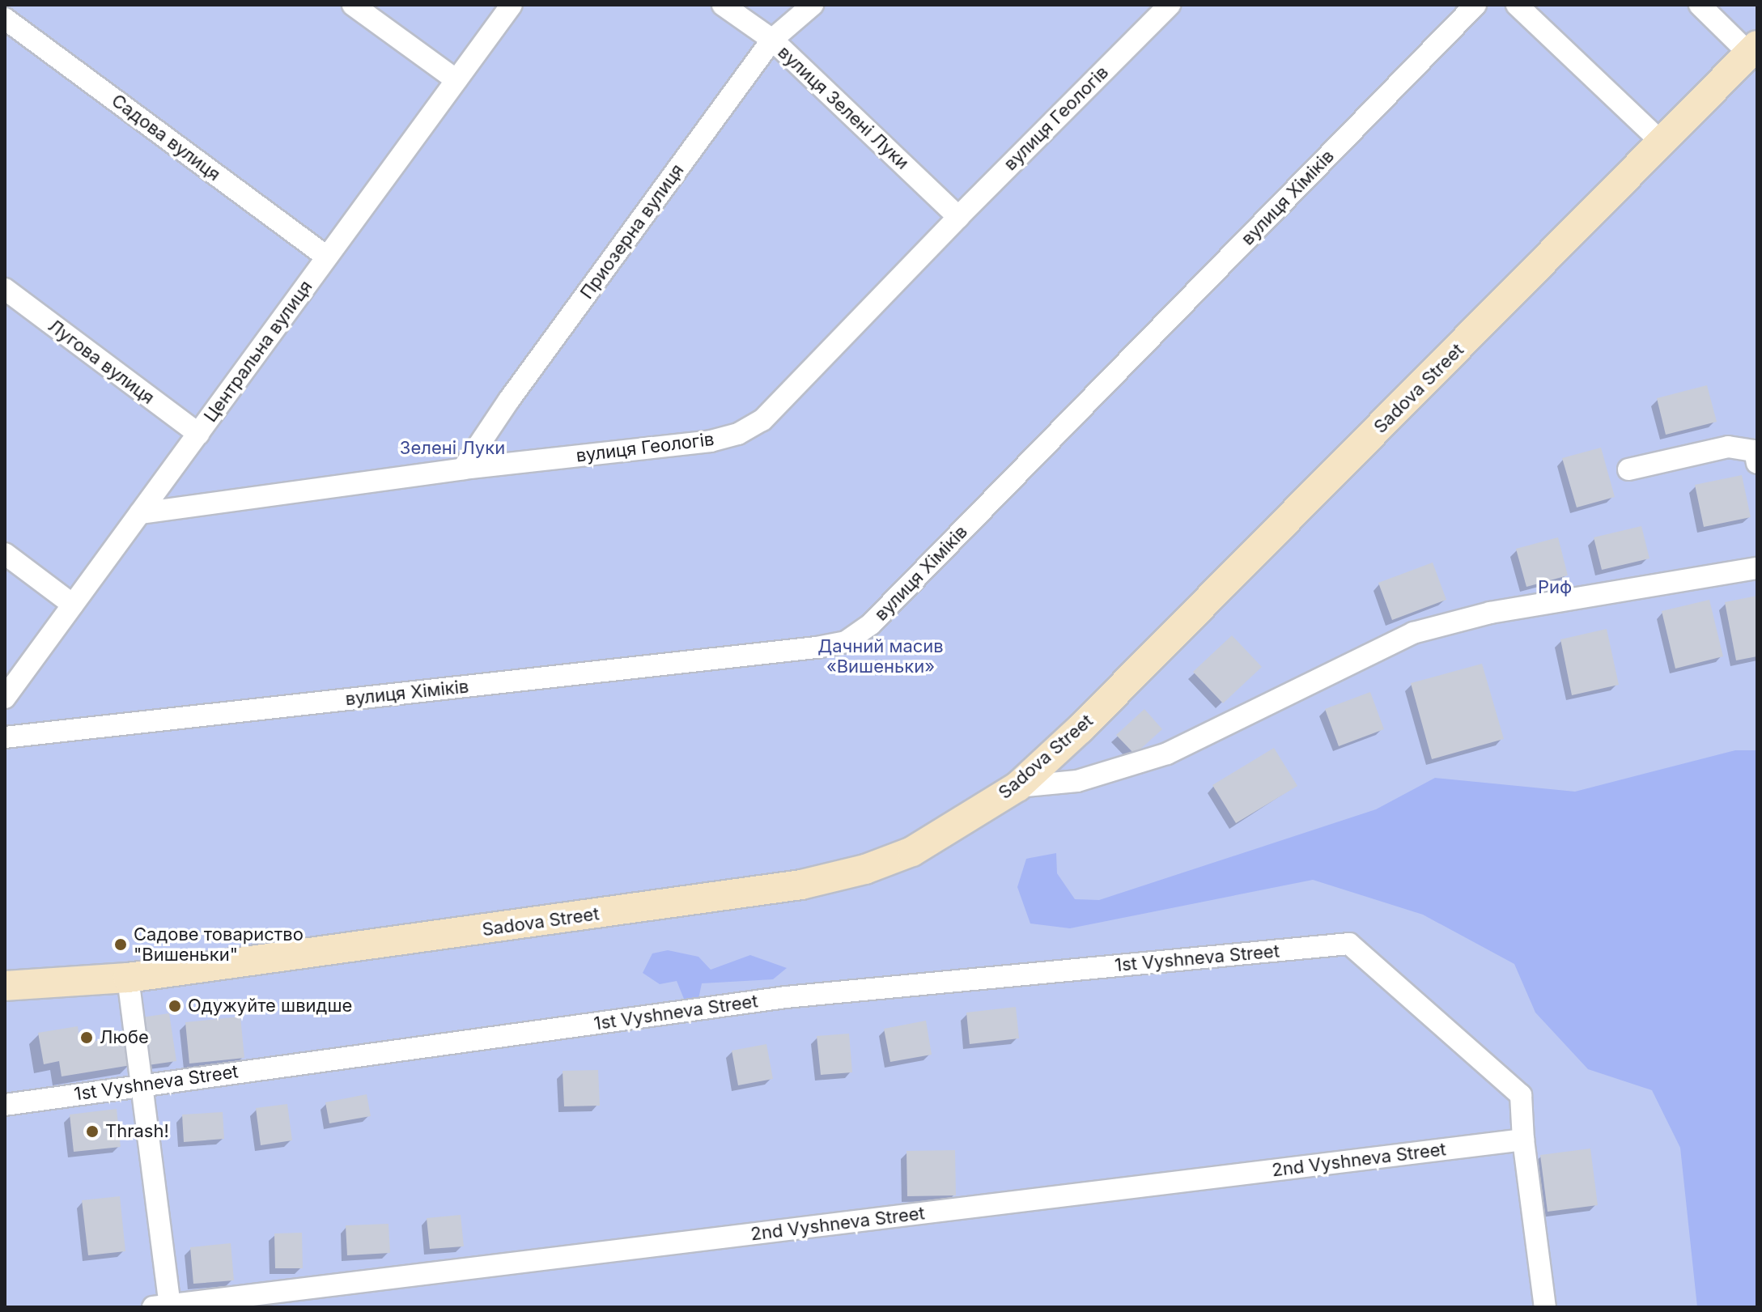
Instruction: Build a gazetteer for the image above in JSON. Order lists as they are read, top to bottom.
{
  "streets": {
    "street": [
      "вулиця Зелені Луки",
      "вулиця Геологів",
      "Садова вулиця",
      "вулиця Хіміків",
      "Приозерна вулиця",
      "Центральна вулиця",
      "Лугова вулиця",
      "Sadova Street",
      "1st Vyshneva Street",
      "2nd Vyshneva Street"
    ]
  },
  "crossings": [
    ["вулиця Зелені Луки", "вулиця Геологів"],
    ["вулиця Зелені Луки", "Приозерна вулиця"],
    ["вулиця Геологів", "Приозерна вулиця"],
    ["вулиця Геологів", "Центральна вулиця"],
    ["Садова вулиця", "Центральна вулиця"],
    ["Центральна вулиця", "Лугова вулиця"],
    ["1st Vyshneva Street", "2nd Vyshneva Street"]
  ],
  "parks": ["Зелені Луки", "Риф", "Дачний масив «Вишеньки»"],
  "places": [
    "Садове товариство \"Вишеньки\"",
    "Одужуйте швидше",
    "Любе",
    "Thrash!"
  ]
}
